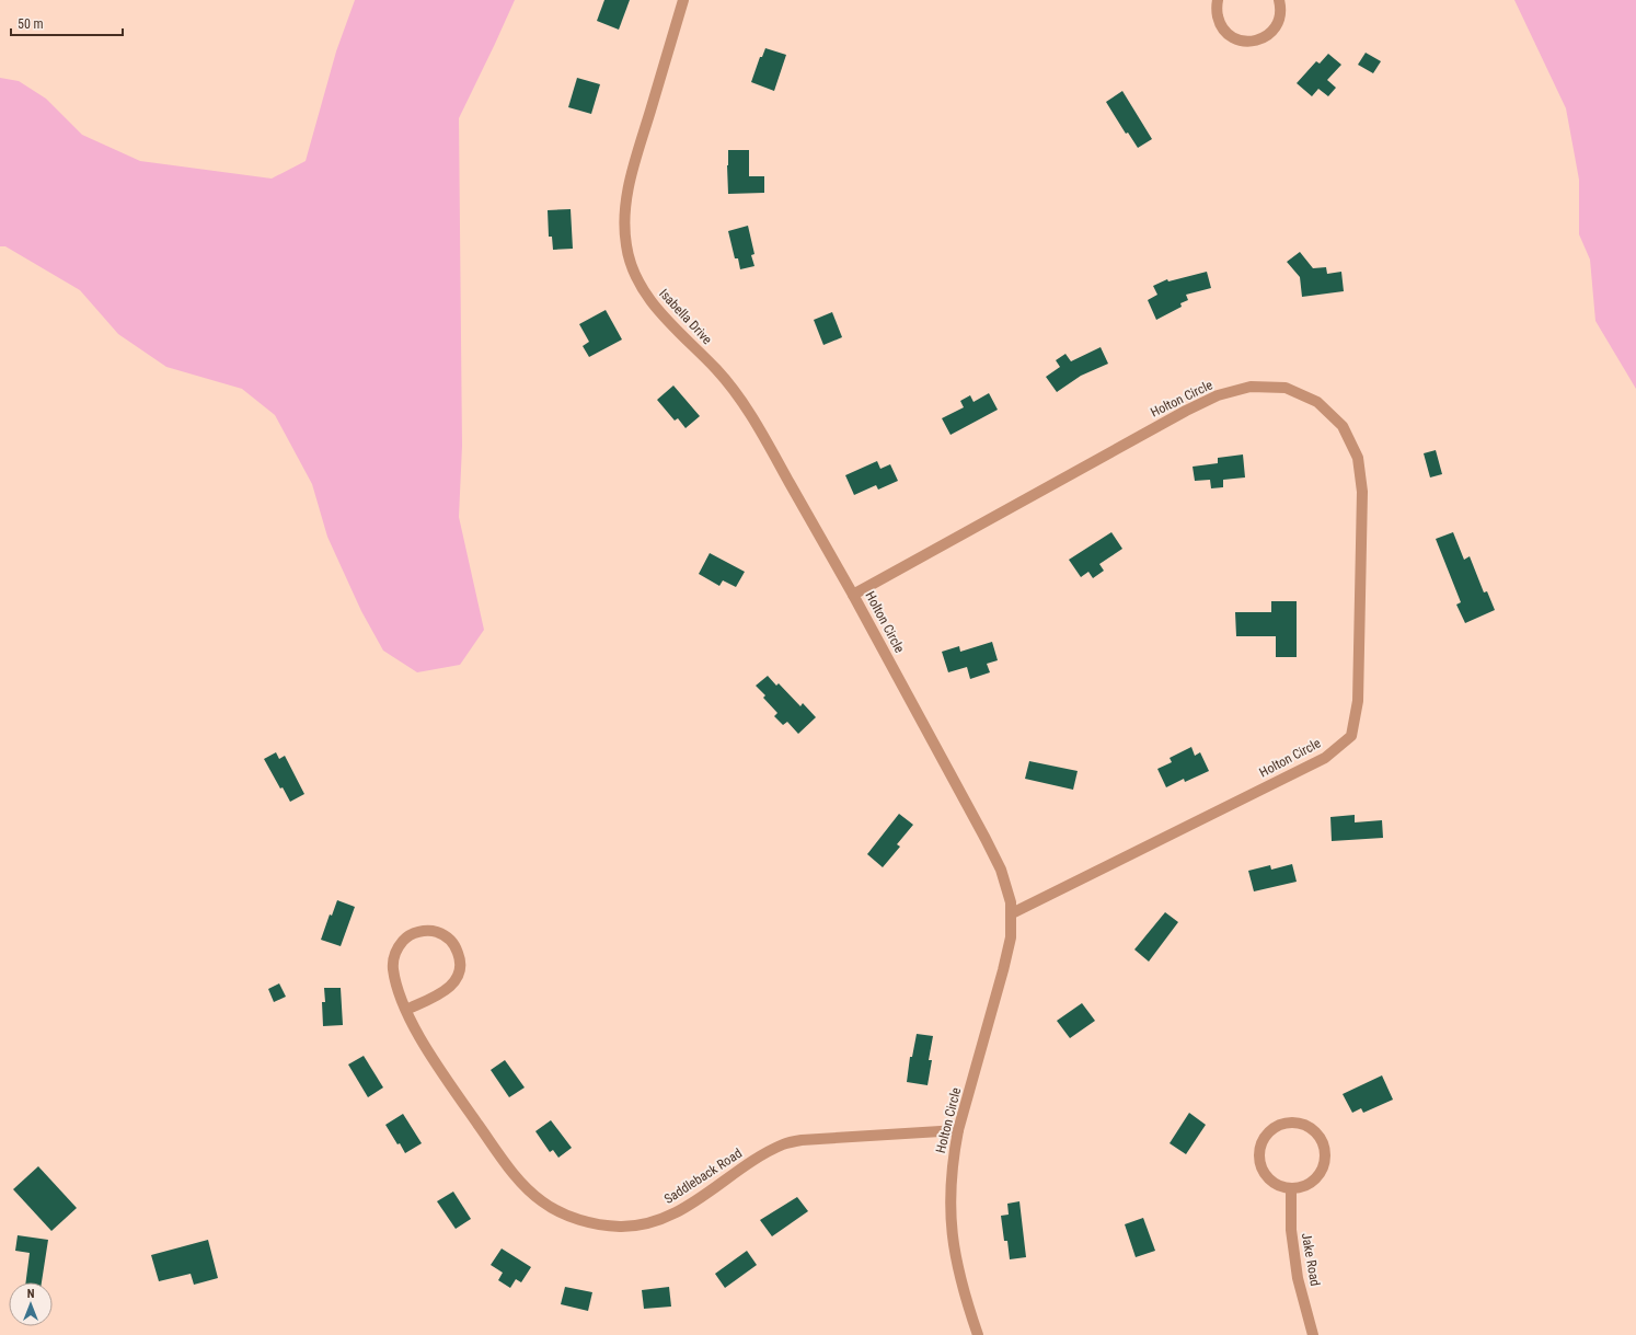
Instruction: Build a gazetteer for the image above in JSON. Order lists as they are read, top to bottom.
{
  "streets": {
    "street": [
      "Isabella Drive",
      "Holton Circle",
      "Saddleback Road",
      "Jake Road"
    ]
  },
  "crossings": [
    ["Isabella Drive", "Holton Circle"],
    ["Holton Circle", "Saddleback Road"]
  ],
  "scale_bar": "50 m",
  "north": "top"
}
